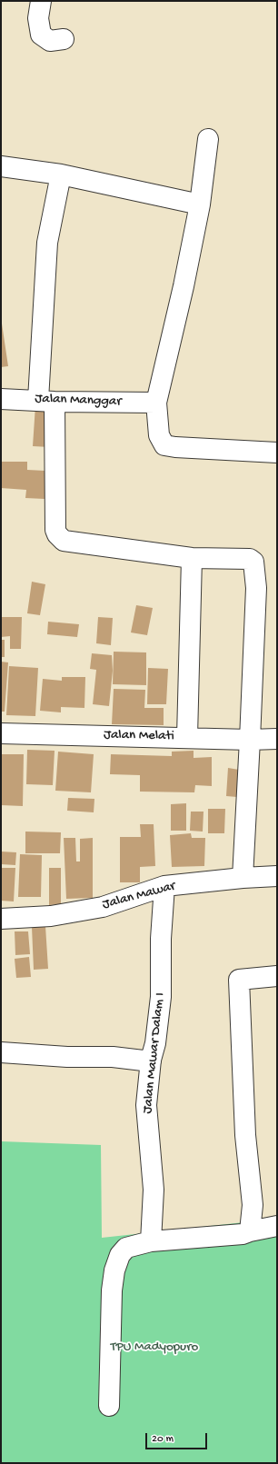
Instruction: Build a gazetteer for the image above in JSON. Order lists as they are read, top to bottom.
{
  "streets": {
    "street": [
      "Jalan Manggar",
      "Jalan Melati",
      "Jalan Mawar",
      "Jalan Mawar Dalam I"
    ]
  },
  "crossings": [
    ["Jalan Mawar", "Jalan Mawar Dalam I"]
  ],
  "parks": ["TPU Madyopuro"],
  "scale_bar": "20 m"
}
